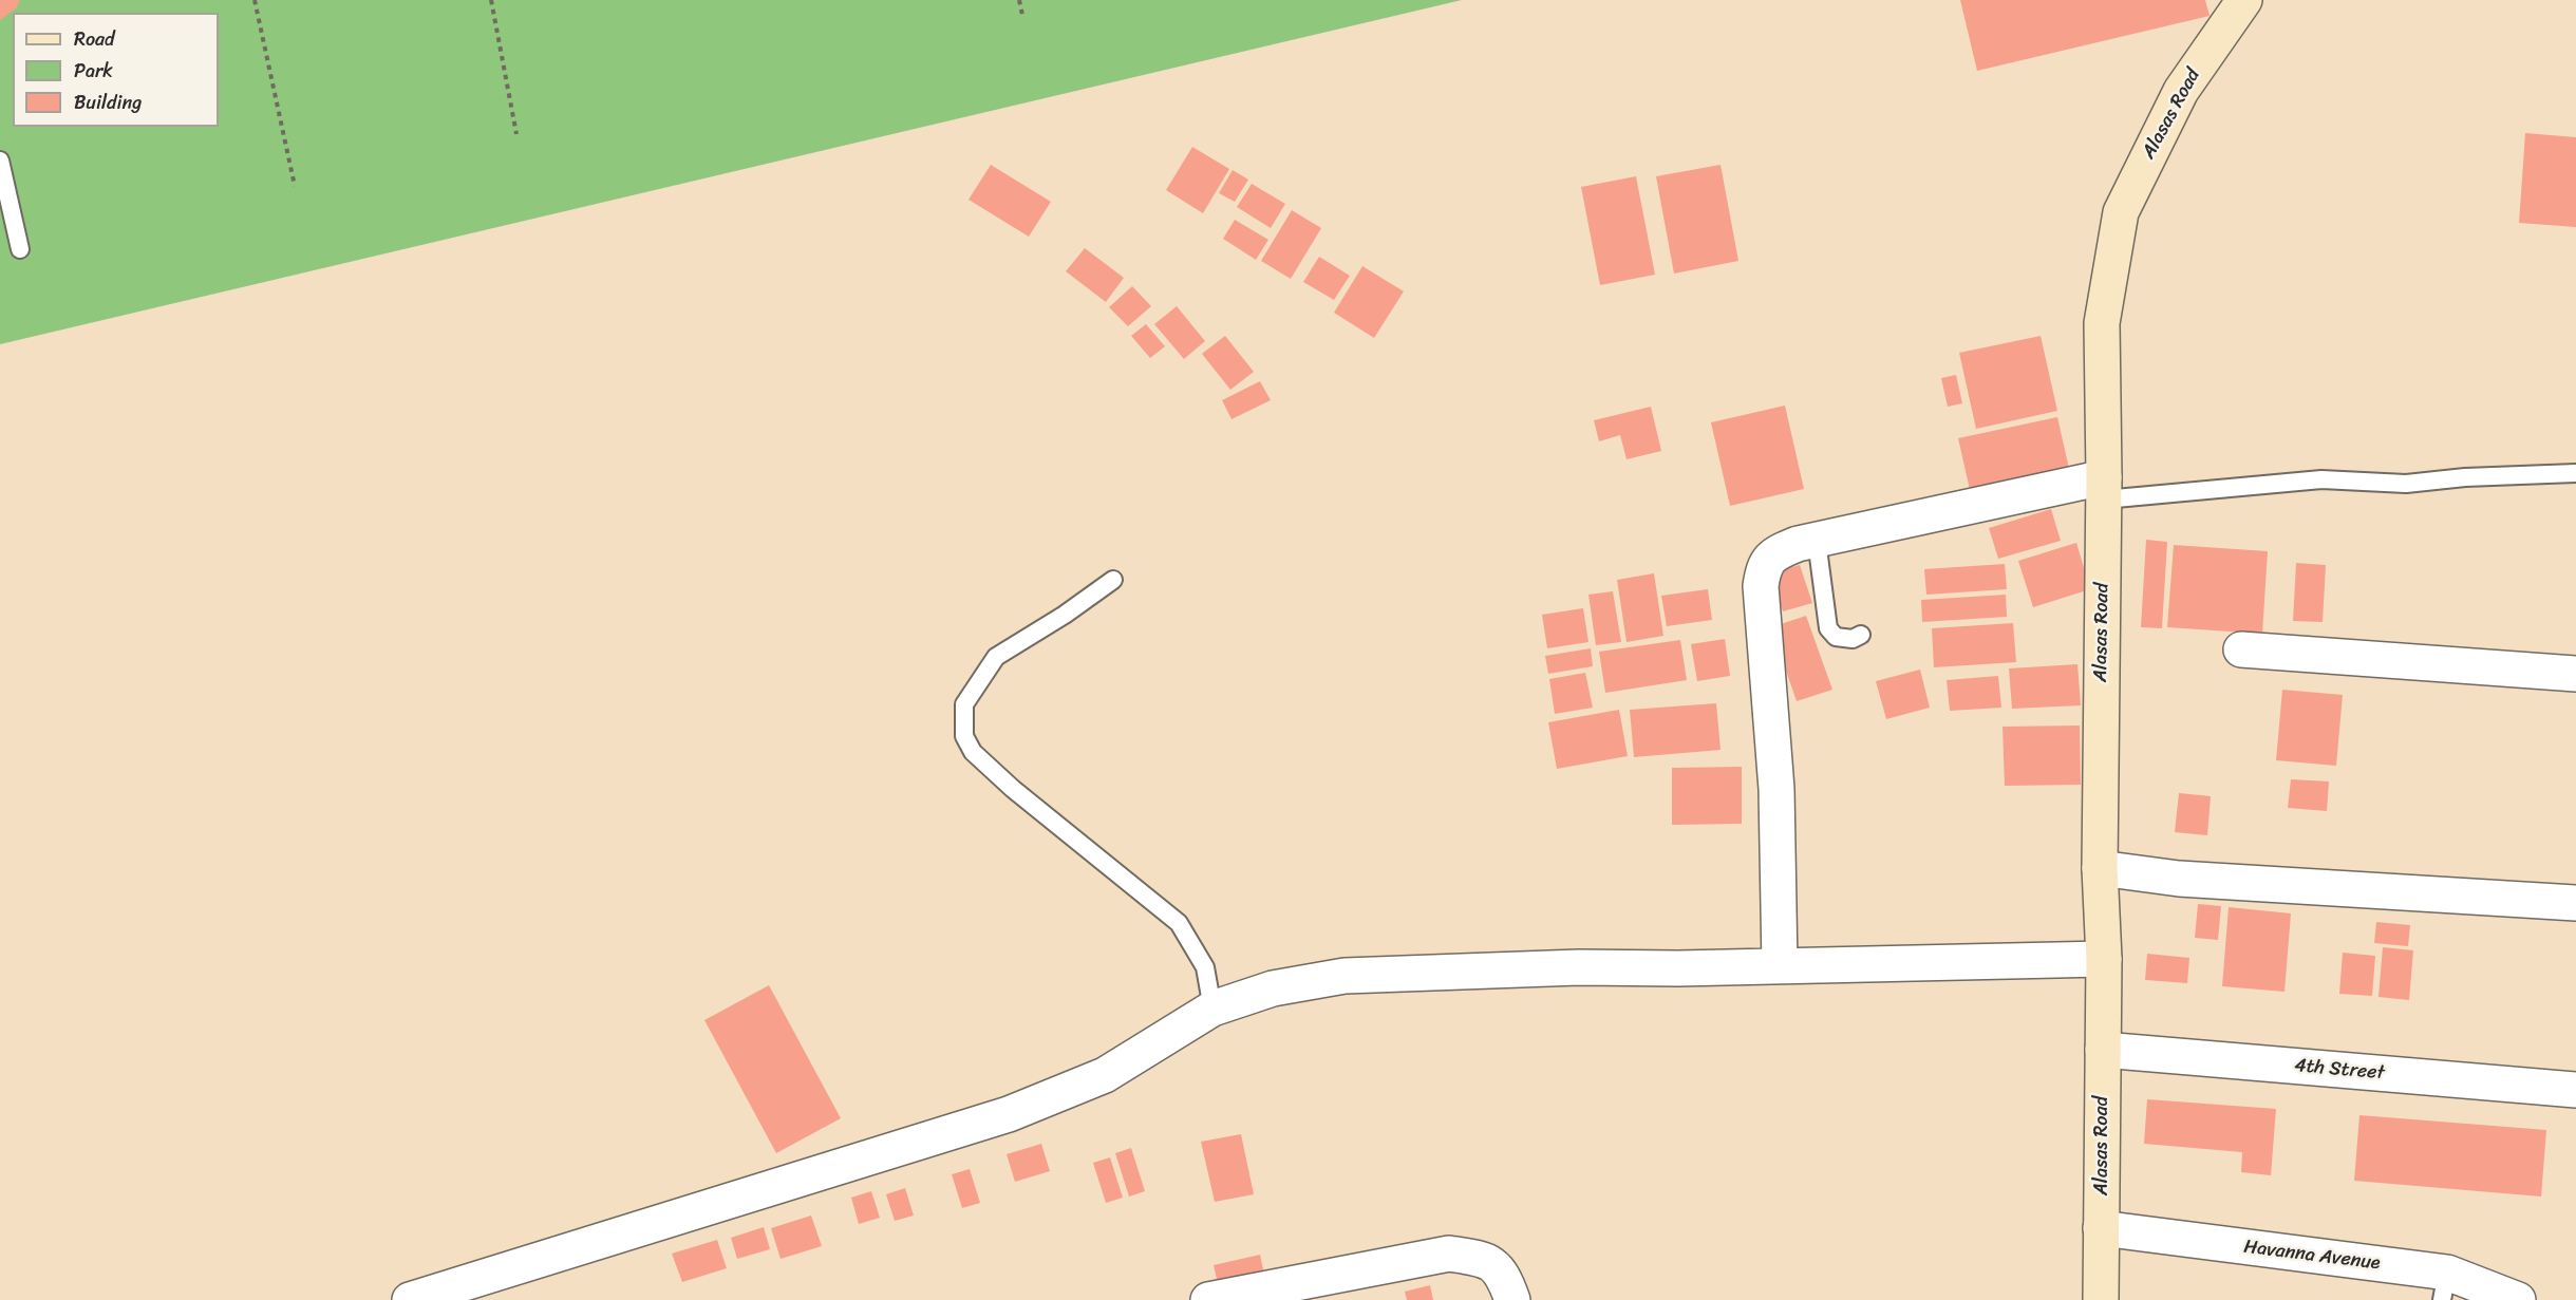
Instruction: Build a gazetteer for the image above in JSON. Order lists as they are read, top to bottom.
{
  "streets": {
    "street": ["Alasas Road", "4th Street", "Havanna Avenue"]
  },
  "crossings": [
    ["Alasas Road", "4th Street"],
    ["Alasas Road", "Havanna Avenue"]
  ],
  "legend": ["Road", "Park", "Building"]
}
